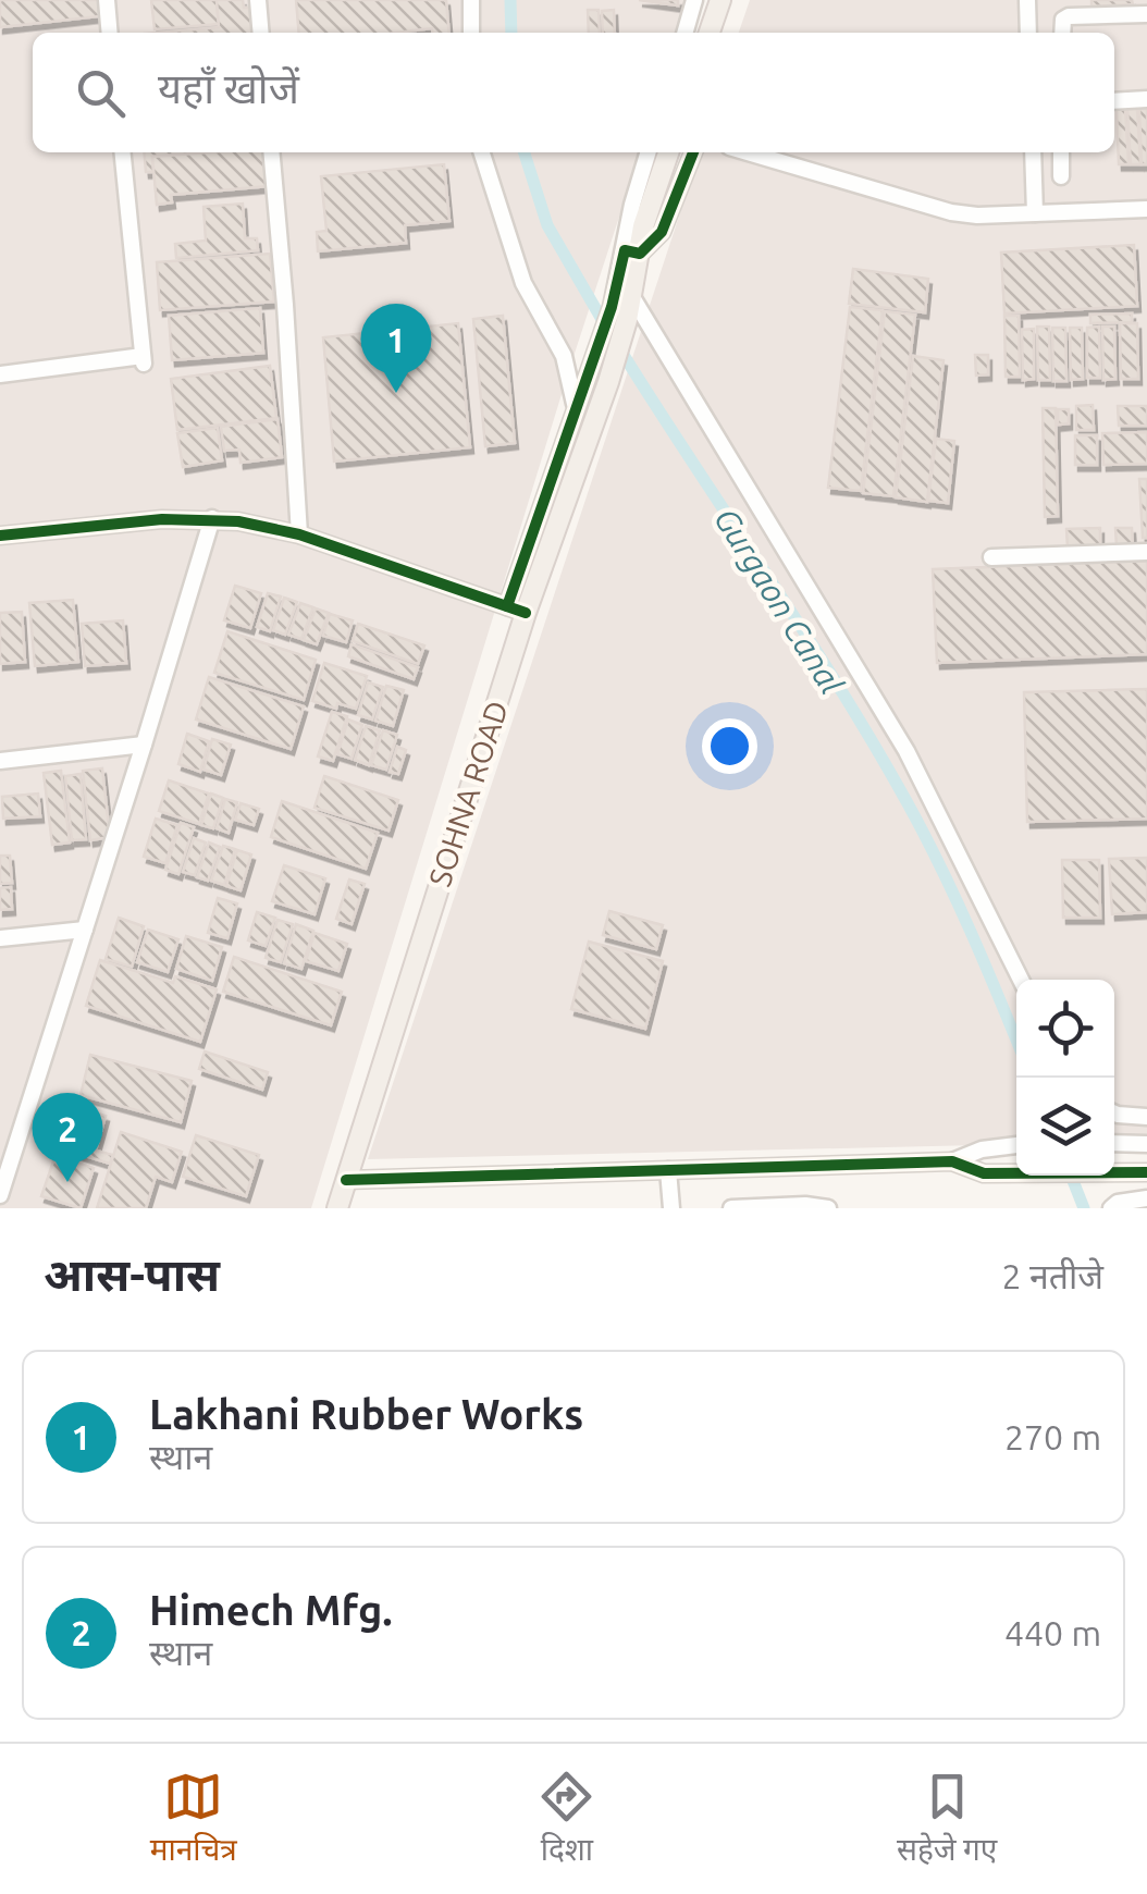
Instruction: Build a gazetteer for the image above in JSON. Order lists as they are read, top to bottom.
{
  "streets": {
    "main road": ["SOHNA ROAD"]
  },
  "water": ["Gurgaon Canal"],
  "page": {
    "search": "यहाँ खोजें",
    "pins": ["1", "2"],
    "heading": ["आस-पास", "2 नतीजे"],
    "list": [
      {
        "mark": "1",
        "name": "Lakhani Rubber Works",
        "note": "स्थान",
        "value": "270 m"
      },
      {
        "mark": "2",
        "name": "Himech Mfg.",
        "note": "स्थान",
        "value": "440 m"
      }
    ],
    "nav": ["मानचित्र", "दिशा", "सहेजे गए"]
  }
}
